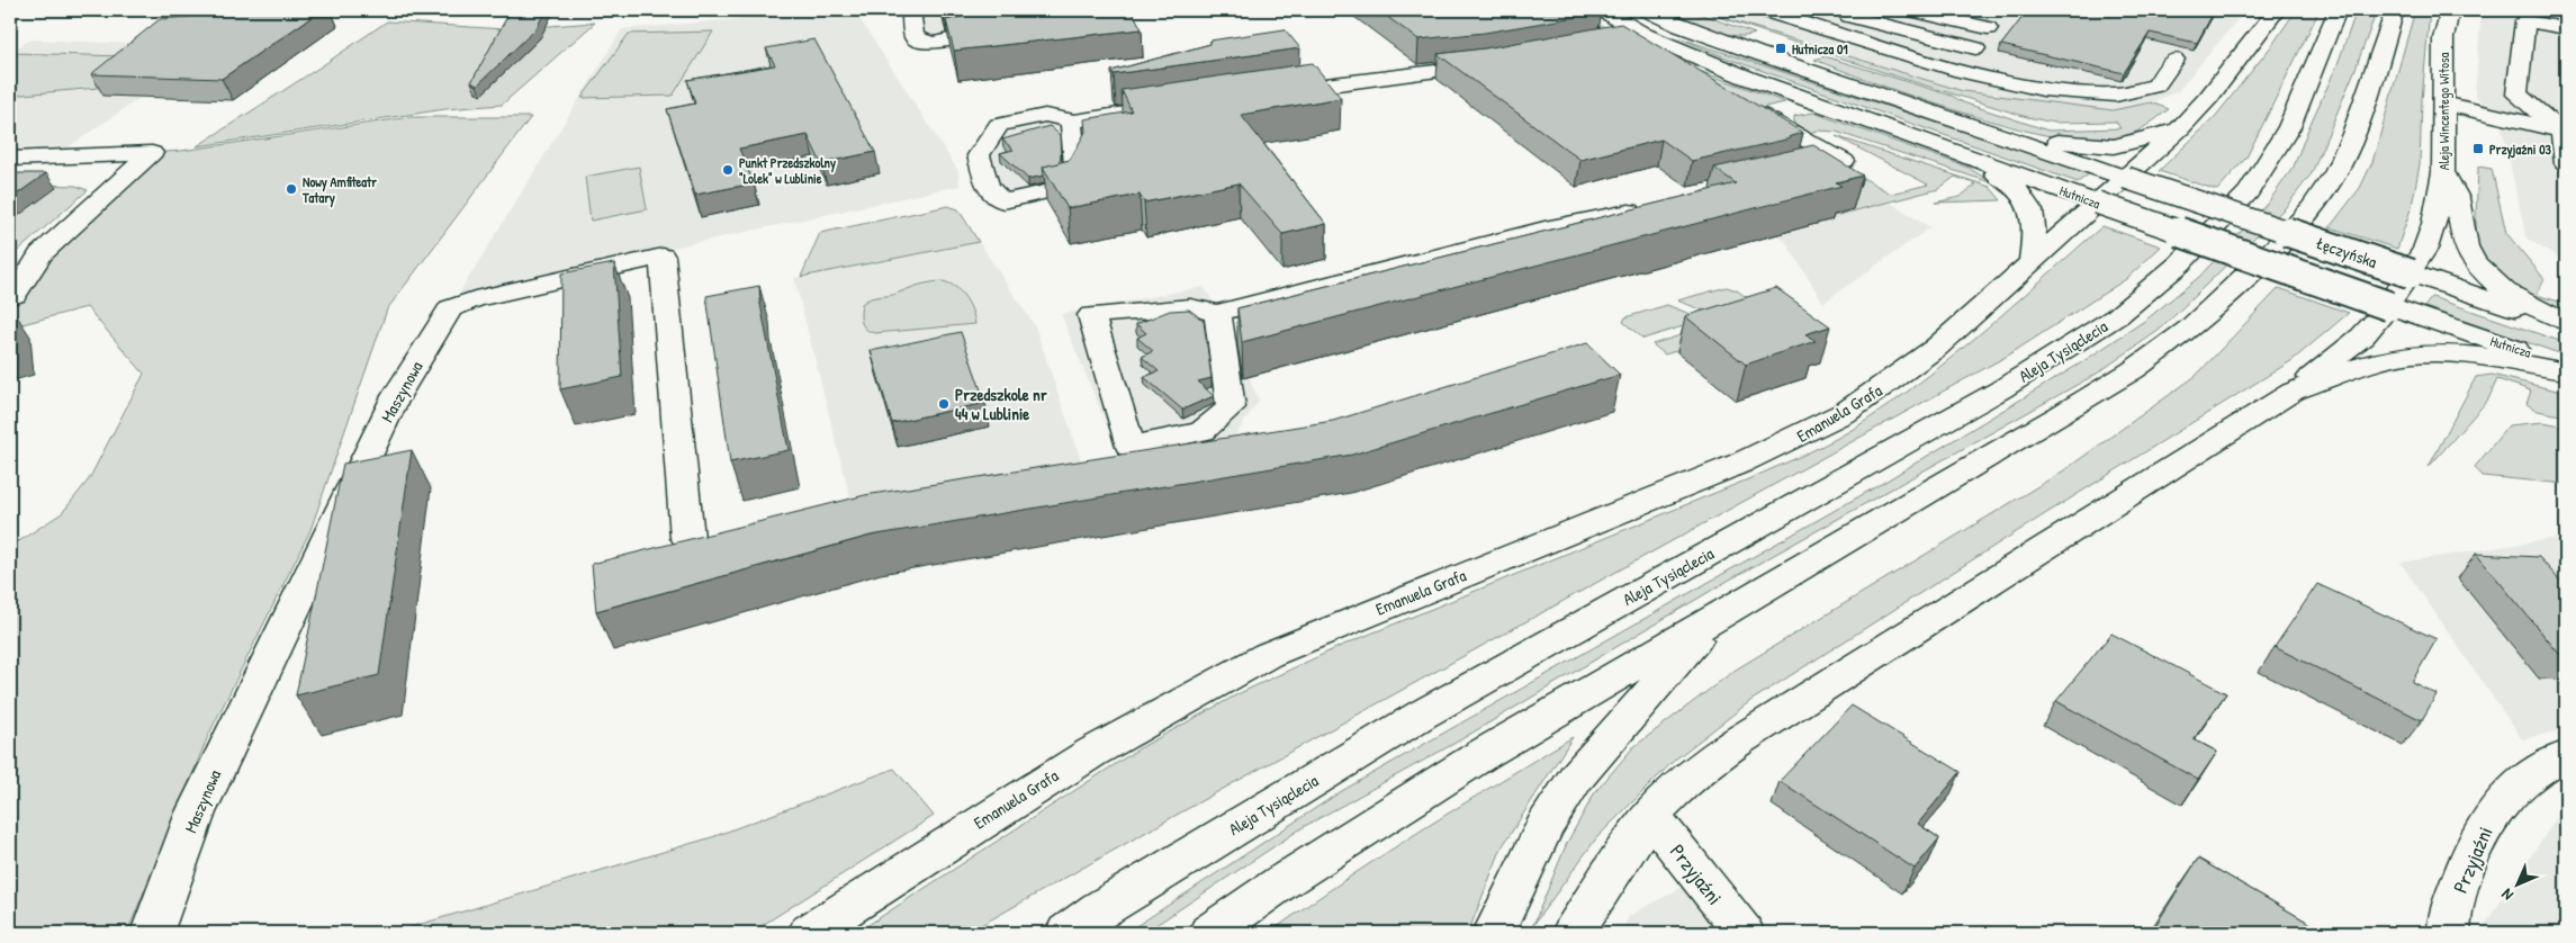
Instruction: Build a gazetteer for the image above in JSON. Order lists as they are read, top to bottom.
{
  "streets": {
    "street": [
      "Aleja Wincentego Witosa",
      "Hutnicza",
      "Łęczyńska",
      "Aleja Tysiąclecia",
      "Maszynowa",
      "Emanuela Grafa",
      "Przyjaźni"
    ]
  },
  "crossings": [
    ["Aleja Wincentego Witosa", "Hutnicza"],
    ["Aleja Wincentego Witosa", "Łęczyńska"],
    ["Hutnicza", "Łęczyńska"],
    ["Hutnicza", "Emanuela Grafa"]
  ],
  "places": {
    "transit": ["Hutnicza 01", "Przyjaźni 03"],
    "other": ["Punkt Przedszkolny \"Lolek\" w Lublinie", "Nowy Amfiteatr Tatary", "Przedszkole nr 44 w Lublinie"]
  },
  "north": "bottom left"
}
